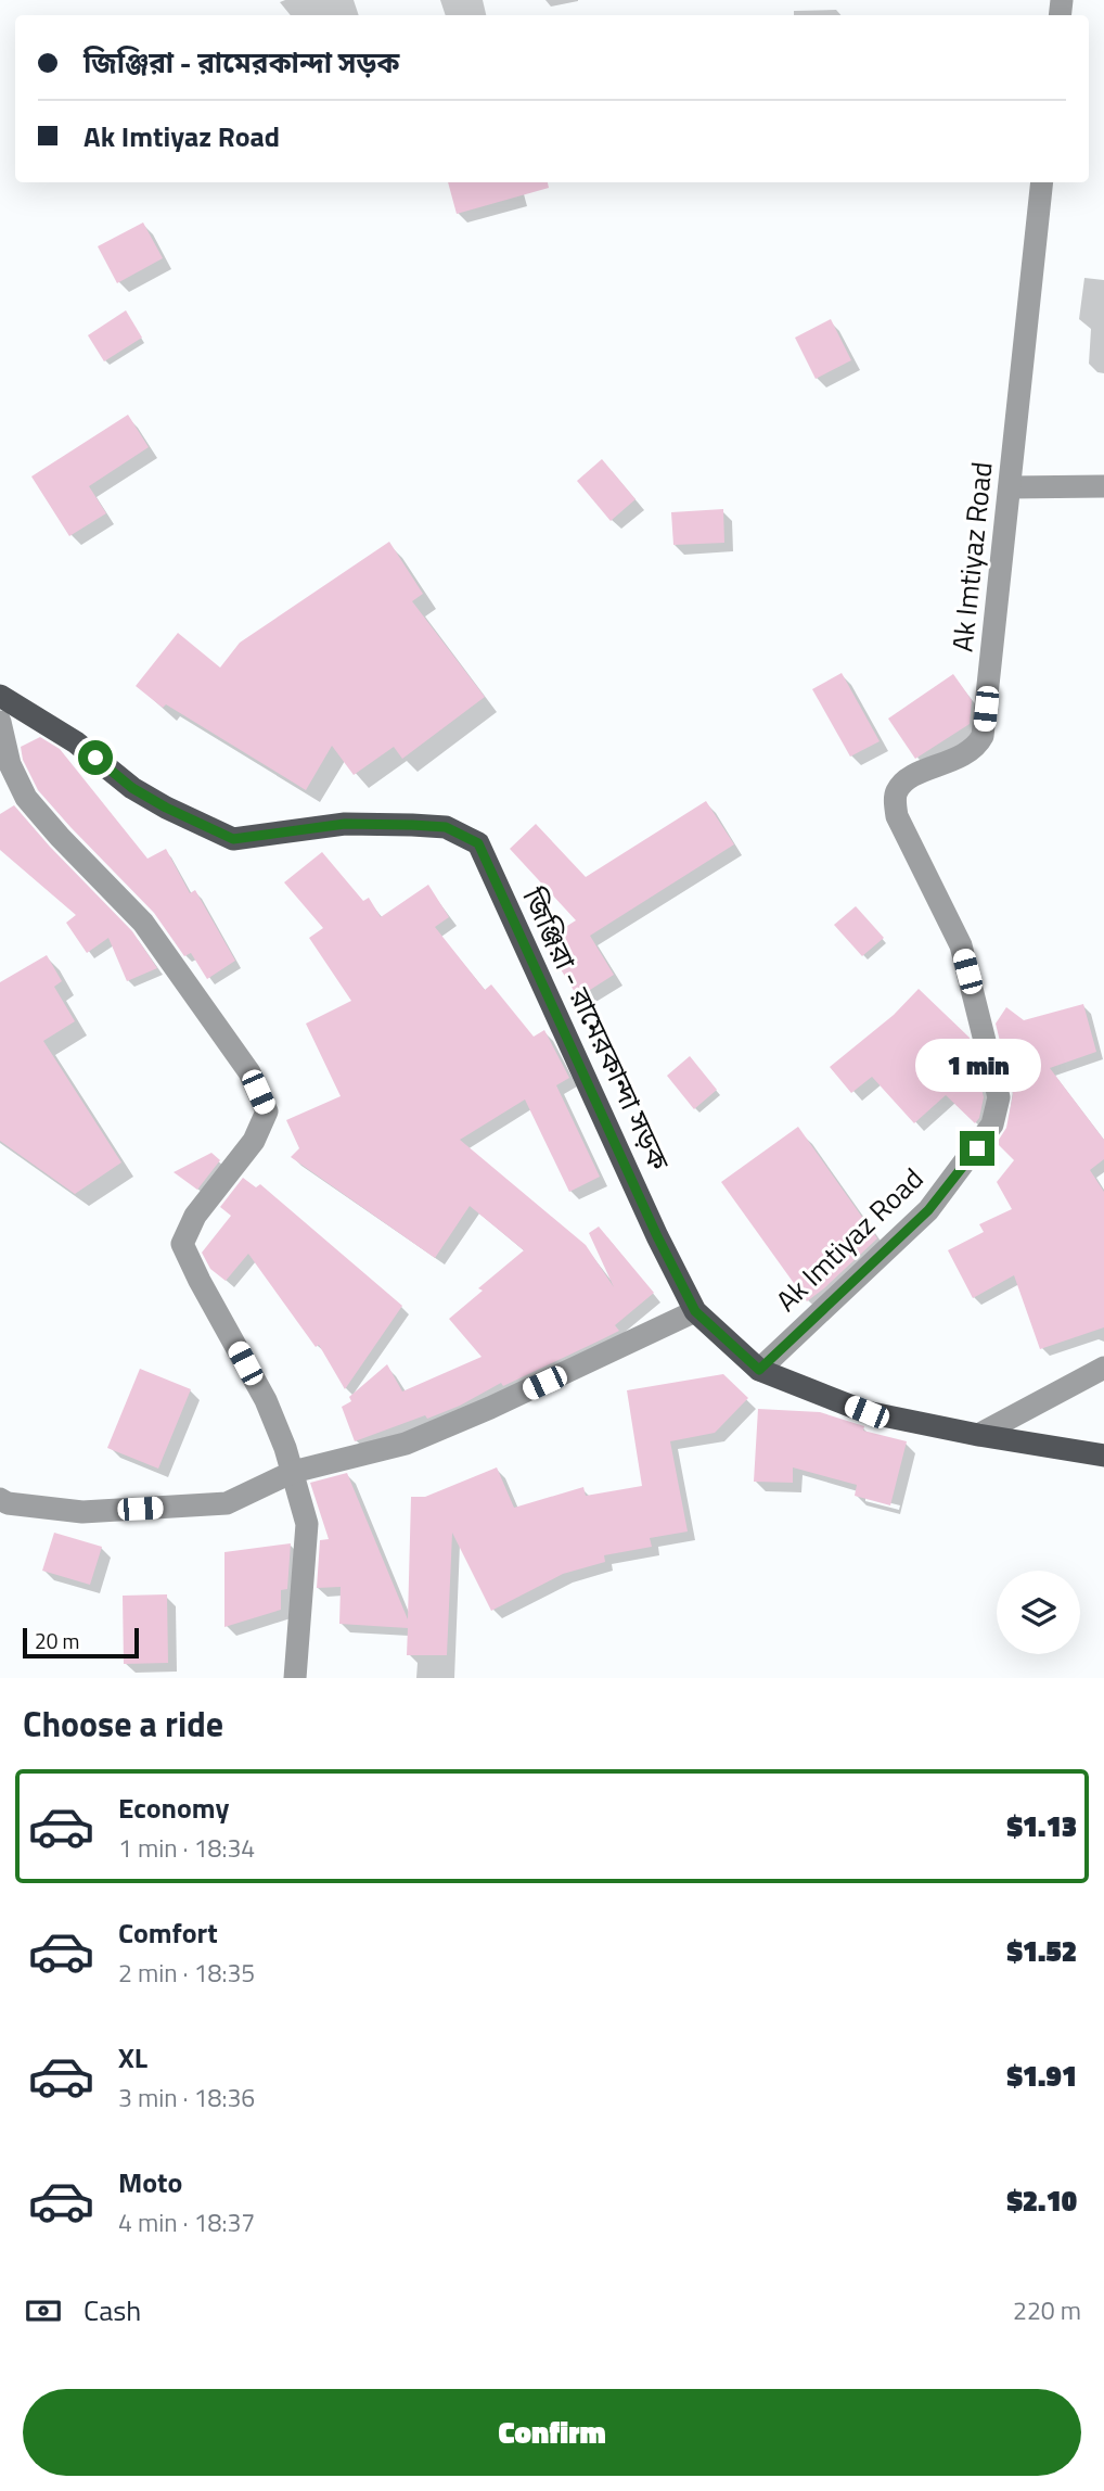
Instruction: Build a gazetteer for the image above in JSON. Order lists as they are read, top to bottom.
{
  "streets": {
    "main road": ["জিঞ্জিরা - রামেরকান্দা সড়ক"],
    "street": ["Ak Imtiyaz Road"]
  },
  "crossings": [
    ["Ak Imtiyaz Road", "জিঞ্জিরা - রামেরকান্দা সড়ক"]
  ],
  "scale_bar": "20 m",
  "page": {
    "banner": ["জিঞ্জিরা - রামেরকান্দা সড়ক", "Ak Imtiyaz Road"],
    "bubble": "1 min",
    "scale": "20 m",
    "heading": "Choose a ride",
    "list": [
      {
        "name": "Economy",
        "note": "1 min · 18:34",
        "value": "$1.13"
      },
      {
        "name": "Comfort",
        "note": "2 min · 18:35",
        "value": "$1.52"
      },
      {
        "name": "XL",
        "note": "3 min · 18:36",
        "value": "$1.91"
      },
      {
        "name": "Moto",
        "note": "4 min · 18:37",
        "value": "$2.10"
      }
    ],
    "pay": ["Cash", "220 m"],
    "buttons": "Confirm"
  }
}
